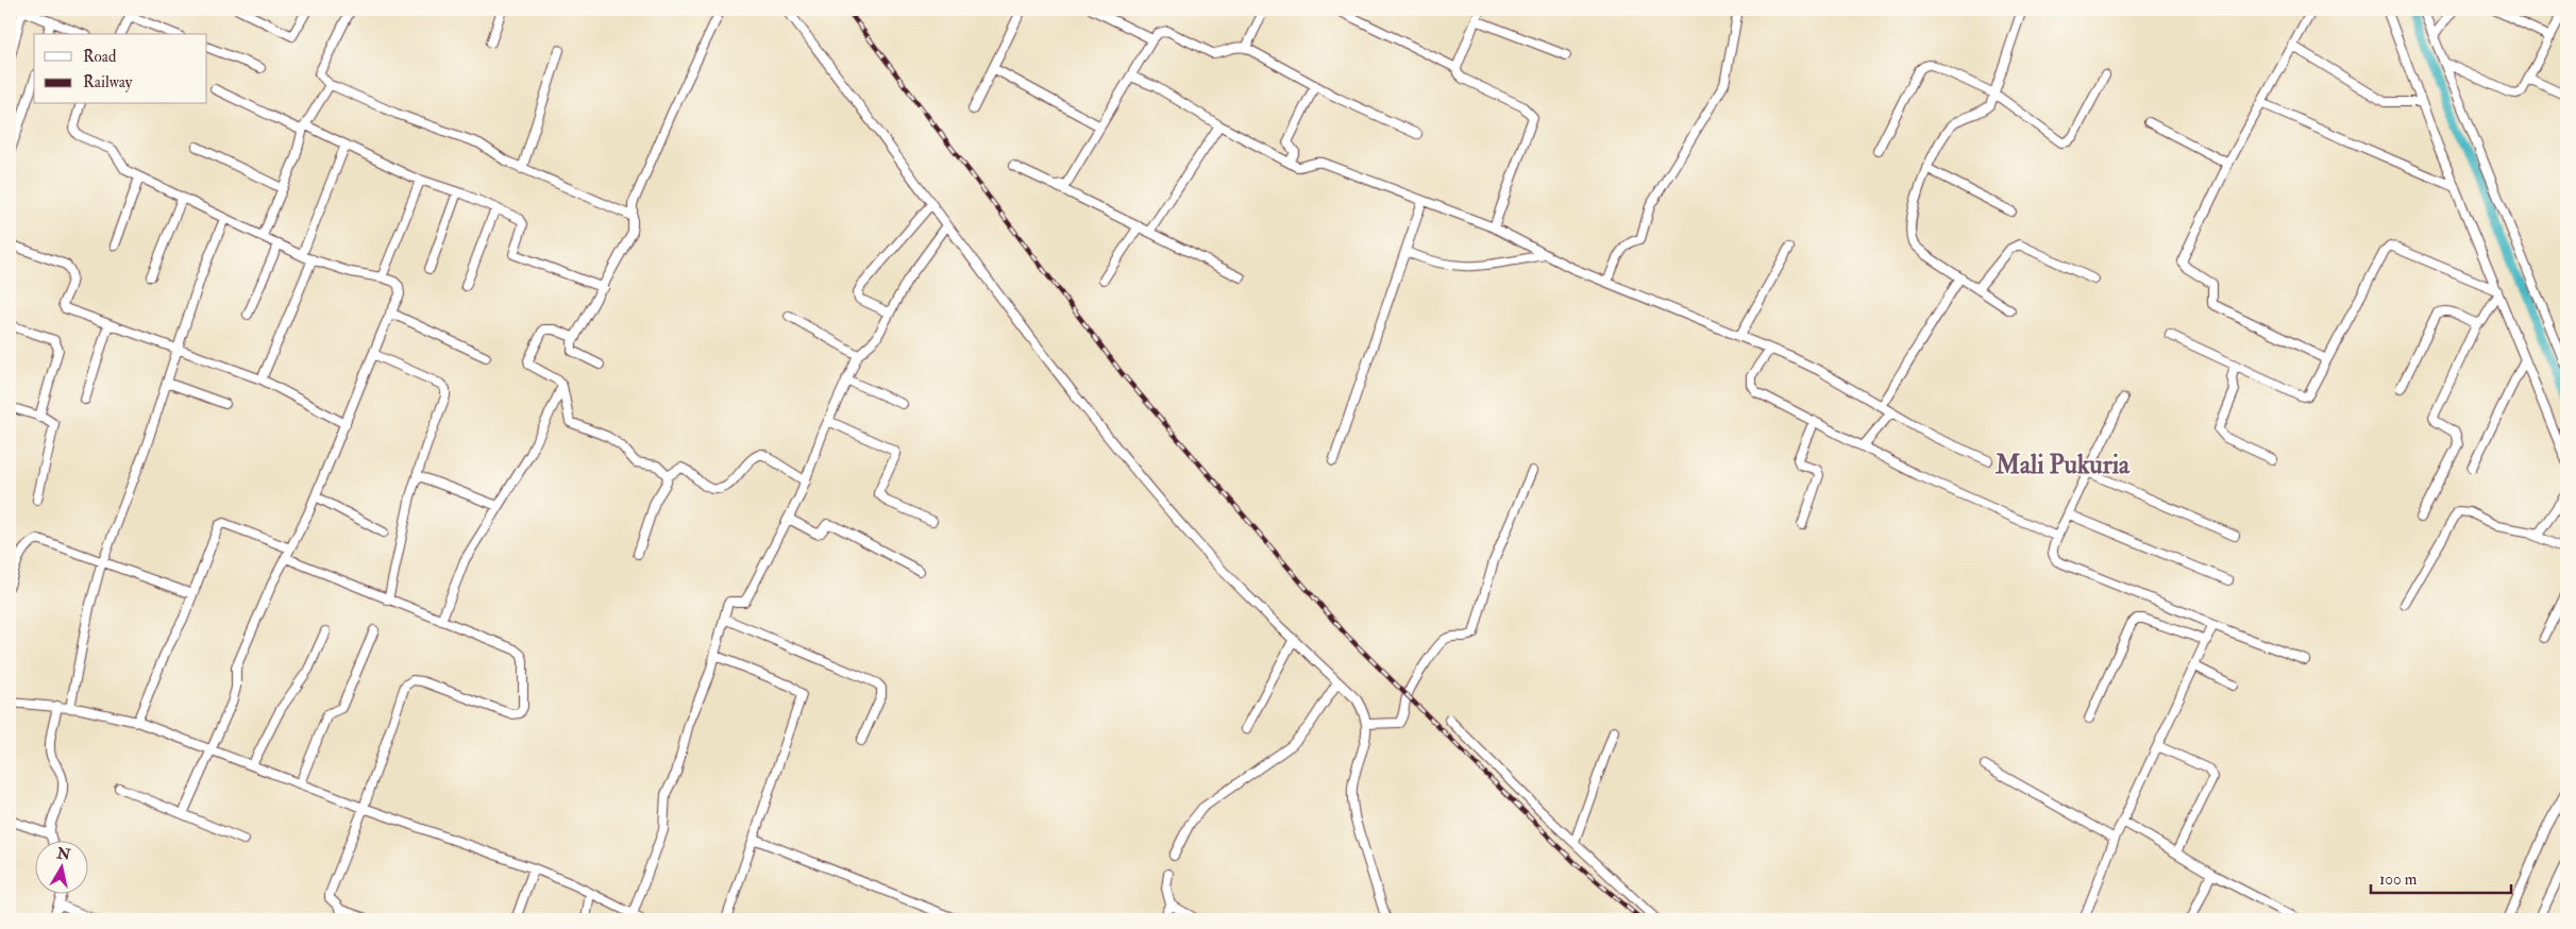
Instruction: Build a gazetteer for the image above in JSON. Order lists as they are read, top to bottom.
{
  "districts": ["Mali Pukuria"],
  "legend": ["Road", "Railway"],
  "scale_bar": "100 m",
  "north": "top"
}
